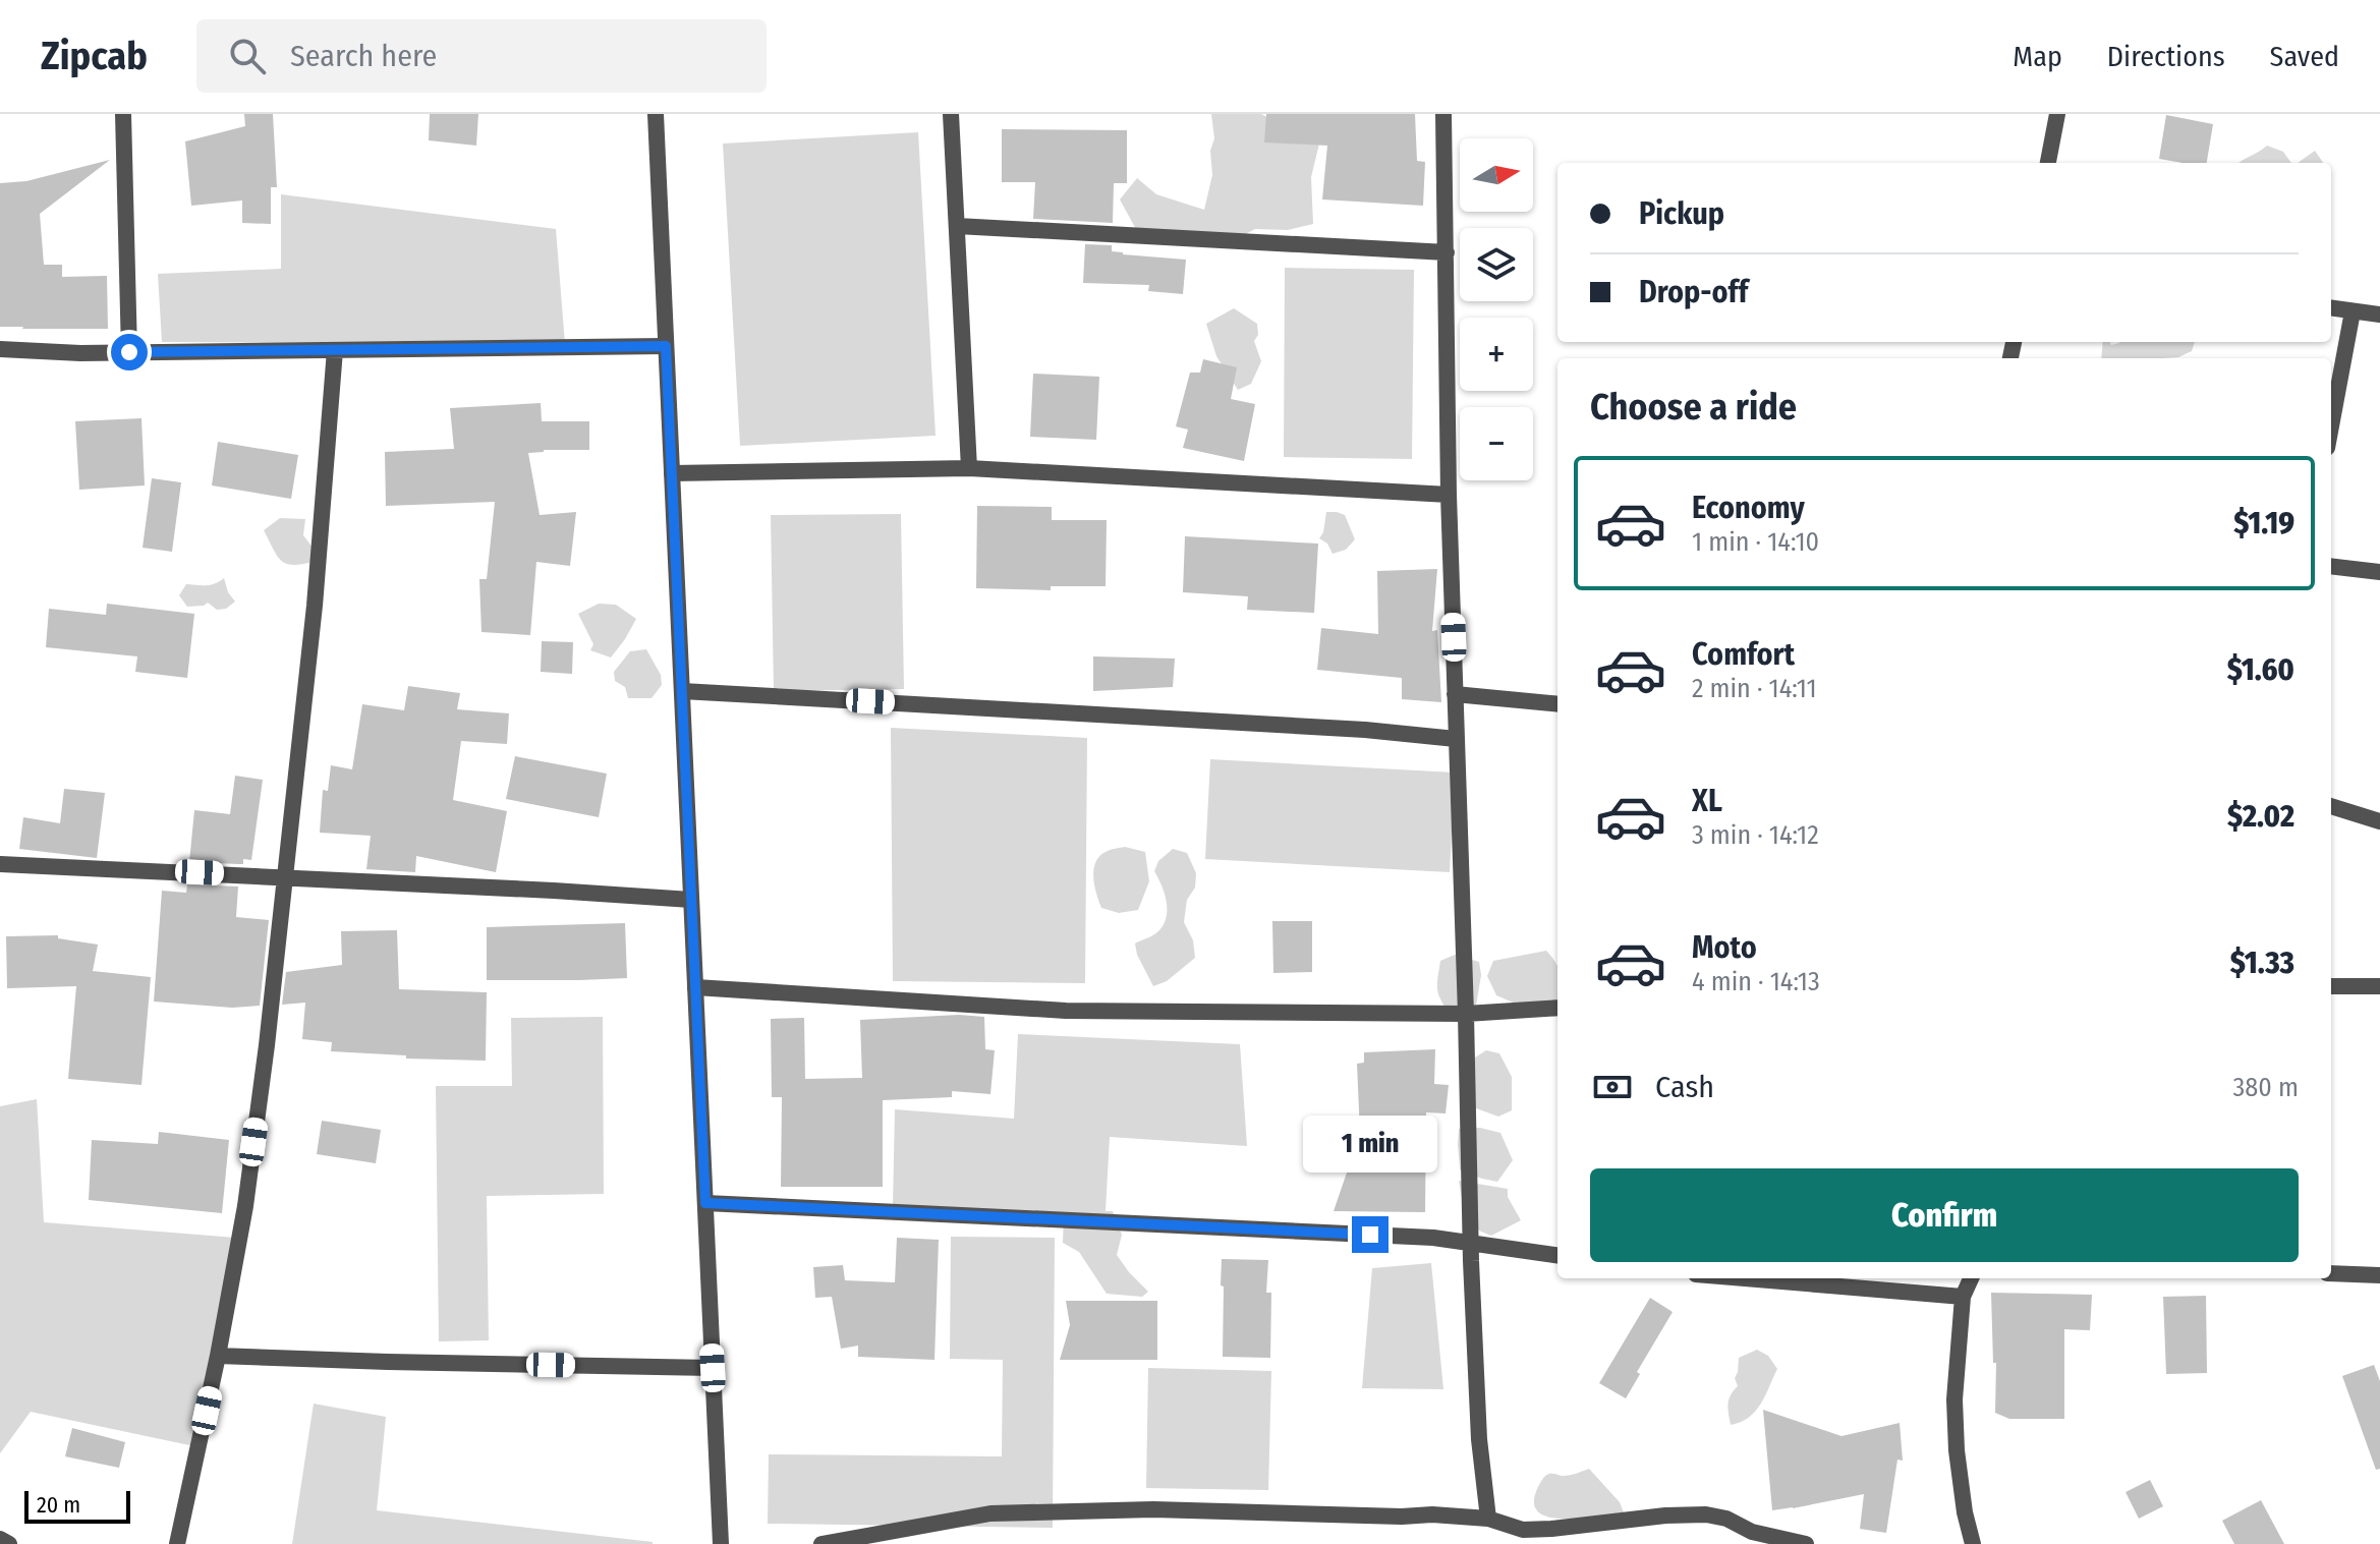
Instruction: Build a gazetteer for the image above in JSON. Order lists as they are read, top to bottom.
{
  "scale_bar": "20 m",
  "north": "right",
  "page": {
    "header": "Zipcab",
    "search": "Search here",
    "nav": ["Map", "Directions", "Saved"],
    "map_buttons": ["+", "−"],
    "banner": ["Pickup", "Drop-off"],
    "heading": "Choose a ride",
    "list": [
      {
        "name": "Economy",
        "note": "1 min · 14:10",
        "value": "$1.19"
      },
      {
        "name": "Comfort",
        "note": "2 min · 14:11",
        "value": "$1.60"
      },
      {
        "name": "XL",
        "note": "3 min · 14:12",
        "value": "$2.02"
      },
      {
        "name": "Moto",
        "note": "4 min · 14:13",
        "value": "$1.33"
      }
    ],
    "pay": ["Cash", "380 m"],
    "bubble": "1 min",
    "buttons": "Confirm",
    "scale": "20 m"
  }
}
